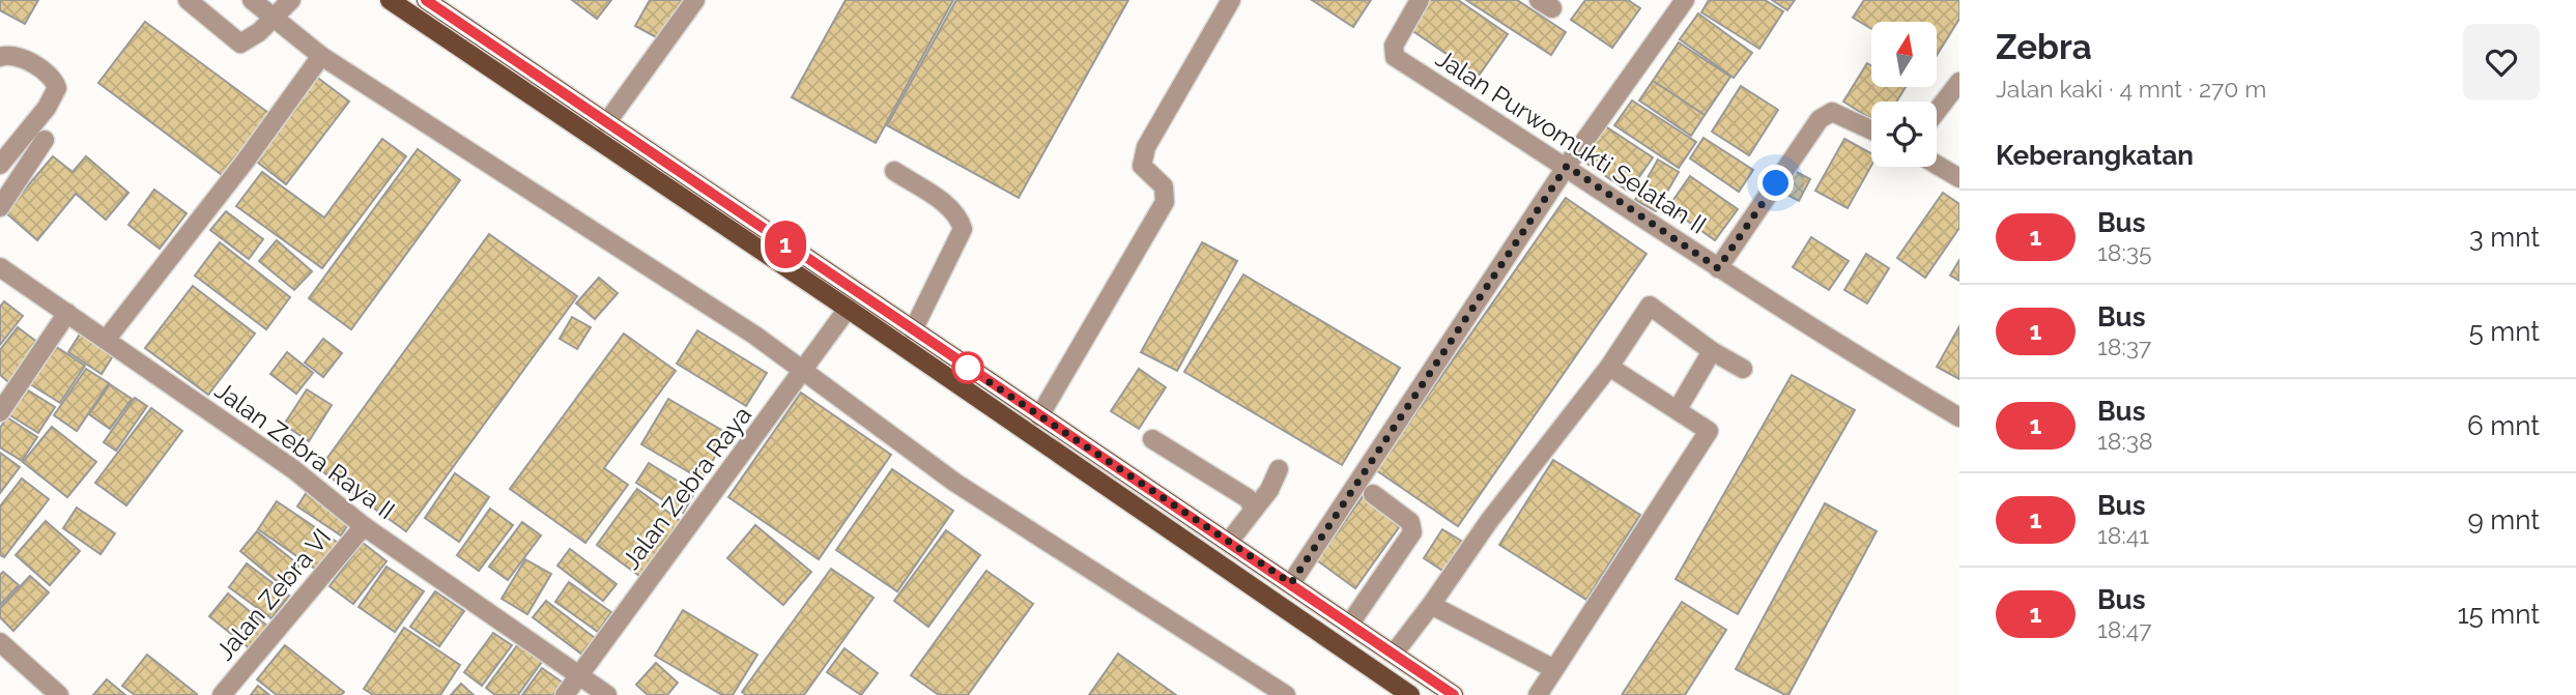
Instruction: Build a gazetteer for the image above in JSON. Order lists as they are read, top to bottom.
{
  "streets": {
    "street": [
      "Jalan Purwomukti Selatan II",
      "Jalan Zebra Raya II",
      "Jalan Zebra Raya",
      "Jalan Zebra VI"
    ]
  },
  "crossings": [
    ["Jalan Zebra Raya II", "Jalan Zebra Raya"],
    ["Jalan Zebra Raya II", "Jalan Zebra VI"]
  ],
  "lines": ["bus line 1"],
  "north": "top",
  "page": {
    "on_map": "1",
    "heading": [
      ["Zebra", "Jalan kaki · 4 mnt · 270 m"],
      "Keberangkatan"
    ],
    "list": [
      {
        "mark": "1",
        "name": "Bus",
        "note": "18:35",
        "value": "3 mnt"
      },
      {
        "mark": "1",
        "name": "Bus",
        "note": "18:37",
        "value": "5 mnt"
      },
      {
        "mark": "1",
        "name": "Bus",
        "note": "18:38",
        "value": "6 mnt"
      },
      {
        "mark": "1",
        "name": "Bus",
        "note": "18:41",
        "value": "9 mnt"
      },
      {
        "mark": "1",
        "name": "Bus",
        "note": "18:47",
        "value": "15 mnt"
      }
    ]
  }
}
